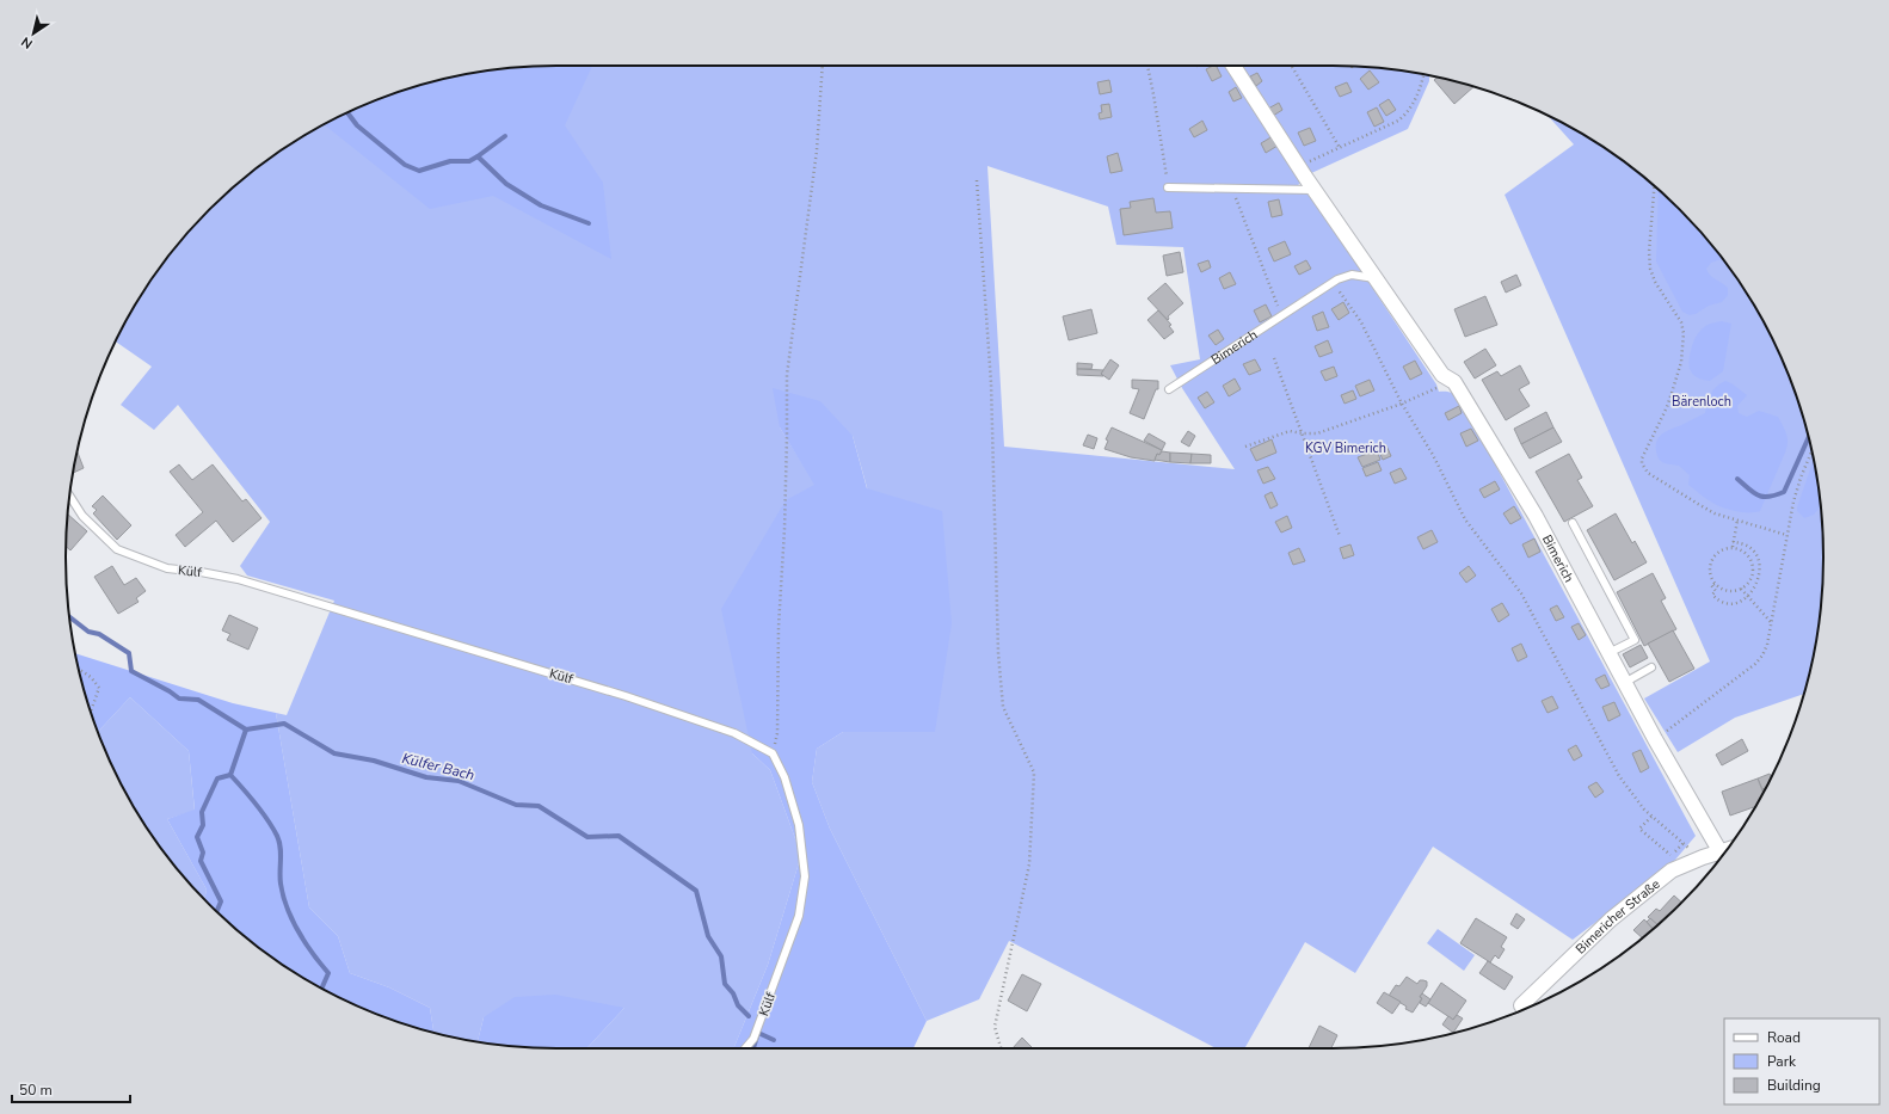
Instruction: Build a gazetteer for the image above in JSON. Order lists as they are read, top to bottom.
{
  "streets": {
    "street": ["Bimerich", "Bimericher Straße"],
    "lane": ["Külf"]
  },
  "water": ["Külfer Bach"],
  "parks": ["Bärenloch", "KGV Bimerich"],
  "legend": ["Road", "Park", "Building"],
  "scale_bar": "50 m",
  "north": "bottom left"
}
